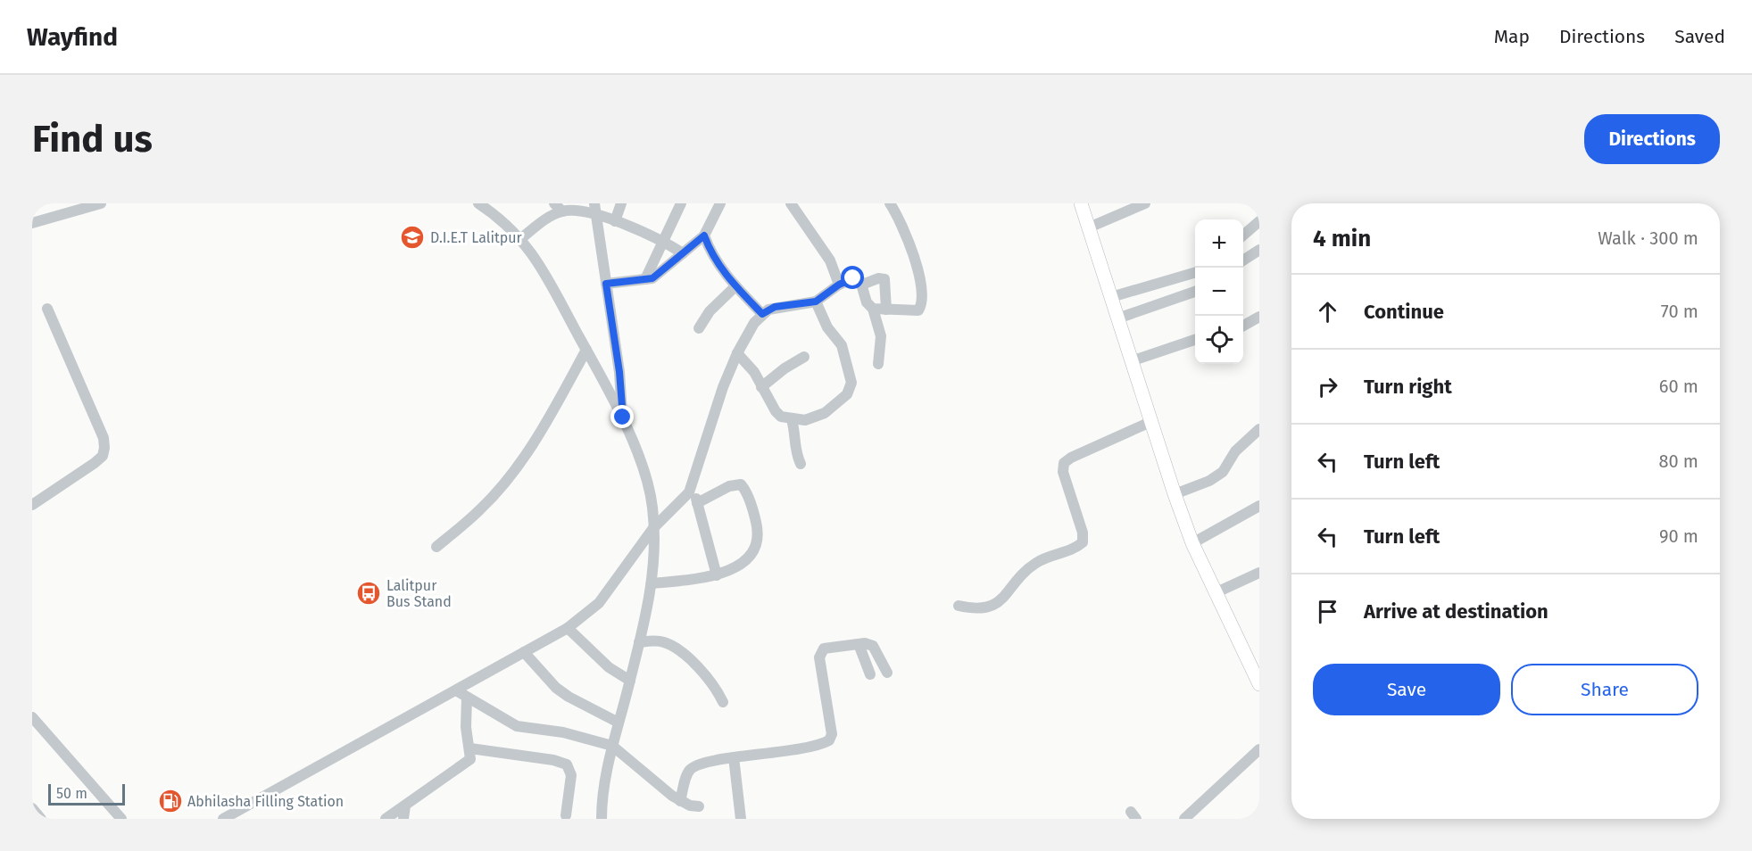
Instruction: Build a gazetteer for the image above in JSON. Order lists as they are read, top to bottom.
{
  "places": {
    "school or university": ["D.I.E.T Lalitpur"],
    "bus stop": ["Lalitpur Bus Stand"],
    "fuel station": ["Abhilasha Filling Station"]
  },
  "scale_bar": "50 m",
  "page": {
    "header": "Wayfind",
    "nav": ["Map", "Directions", "Saved"],
    "buttons": [
      "Directions",
      ["Save", "Share"]
    ],
    "title": "Find us",
    "heading": ["4 min", "Walk · 300 m"],
    "map_buttons": ["+", "−"],
    "list": [
      ["Continue", "70 m"],
      ["Turn right", "60 m"],
      ["Turn left", "80 m"],
      ["Turn left", "90 m"],
      "Arrive at destination"
    ],
    "scale": "50 m"
  }
}
